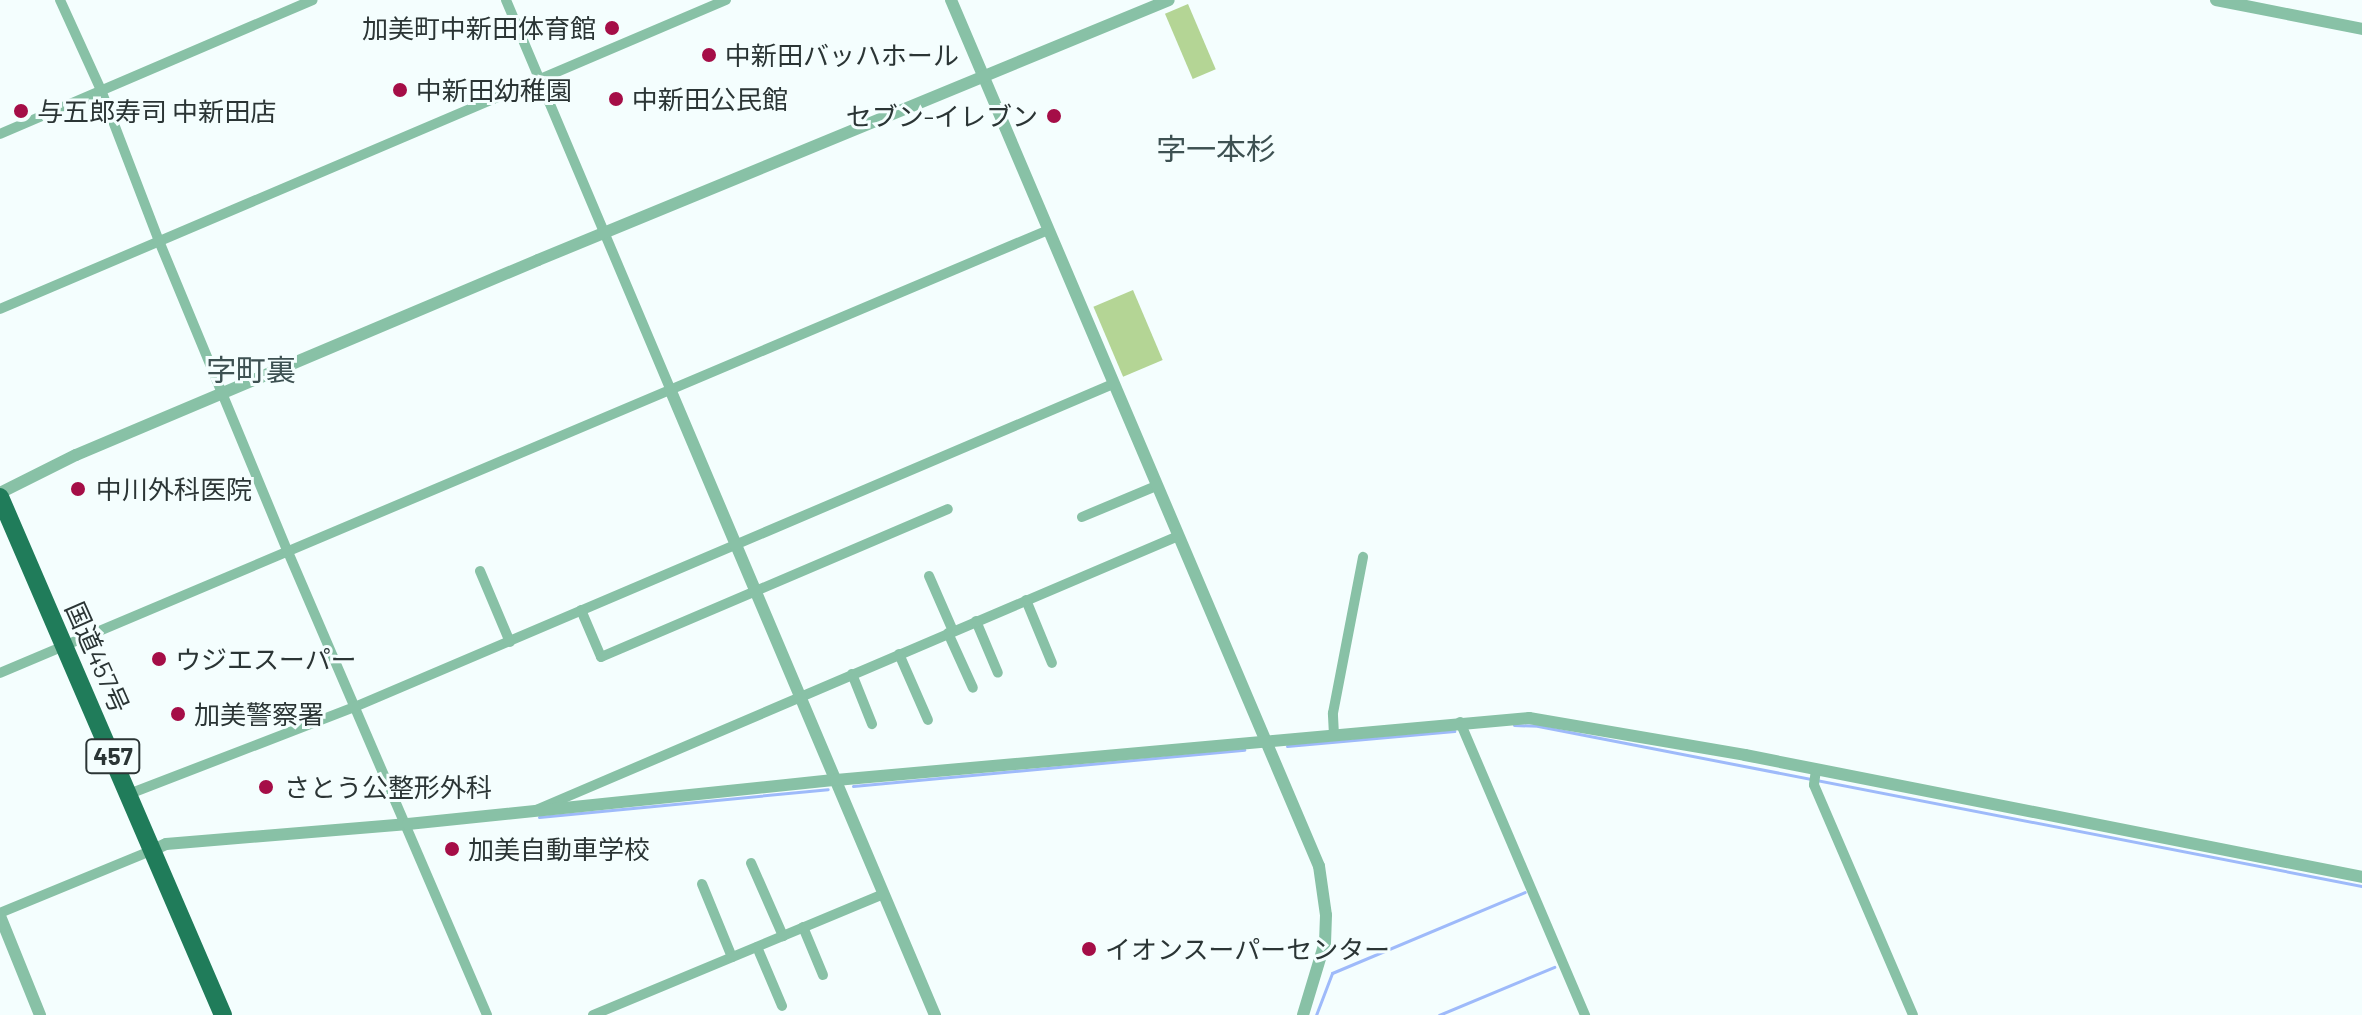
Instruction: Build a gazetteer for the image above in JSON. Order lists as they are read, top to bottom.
{
  "streets": {
    "highway": ["国道457号", "457"]
  },
  "districts": ["字一本杉", "字町裏"],
  "places": [
    "加美町中新田体育館",
    "中新田バッハホール",
    "中新田幼稚園",
    "中新田公民館",
    "与五郎寿司 中新田店",
    "セブン-イレブン",
    "中川外科医院",
    "ウジエスーパー",
    "加美警察署",
    "さとう公整形外科",
    "加美自動車学校",
    "イオンスーパーセンター"
  ]
}
